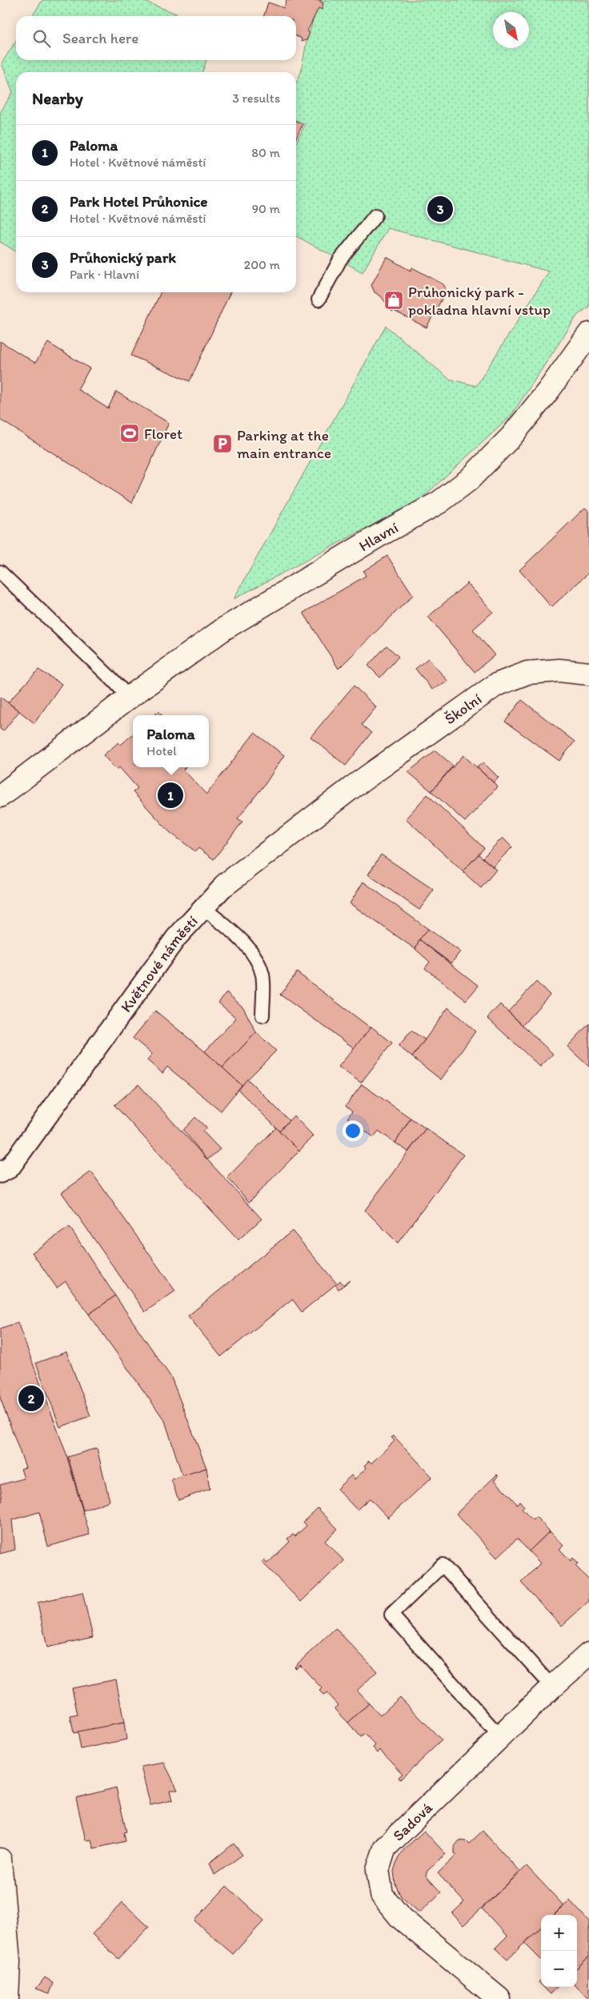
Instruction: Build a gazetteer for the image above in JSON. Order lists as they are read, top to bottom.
{
  "streets": {
    "street": [
      "Hlavní",
      "Školní",
      "Květnové náměstí",
      "Sadová"
    ]
  },
  "crossings": [
    ["Školní", "Květnové náměstí"]
  ],
  "places": {
    "shop": ["Průhonický park - pokladna hlavní vstup"],
    "sports": ["Floret"],
    "parking": ["Parking at the main entrance"]
  },
  "north": "bottom right",
  "page": {
    "search": "Search here",
    "heading": ["Nearby", "3 results"],
    "list": [
      {
        "mark": "1",
        "name": "Paloma",
        "note": "Hotel · Květnové náměstí",
        "value": "80 m"
      },
      {
        "mark": "2",
        "name": "Park Hotel Průhonice",
        "note": "Hotel · Květnové náměstí",
        "value": "90 m"
      },
      {
        "mark": "3",
        "name": "Průhonický park",
        "note": "Park · Hlavní",
        "value": "200 m"
      }
    ],
    "pins": ["3", "1", "2"],
    "popup": ["Paloma", "Hotel"],
    "map_buttons": ["+", "−"]
  }
}
